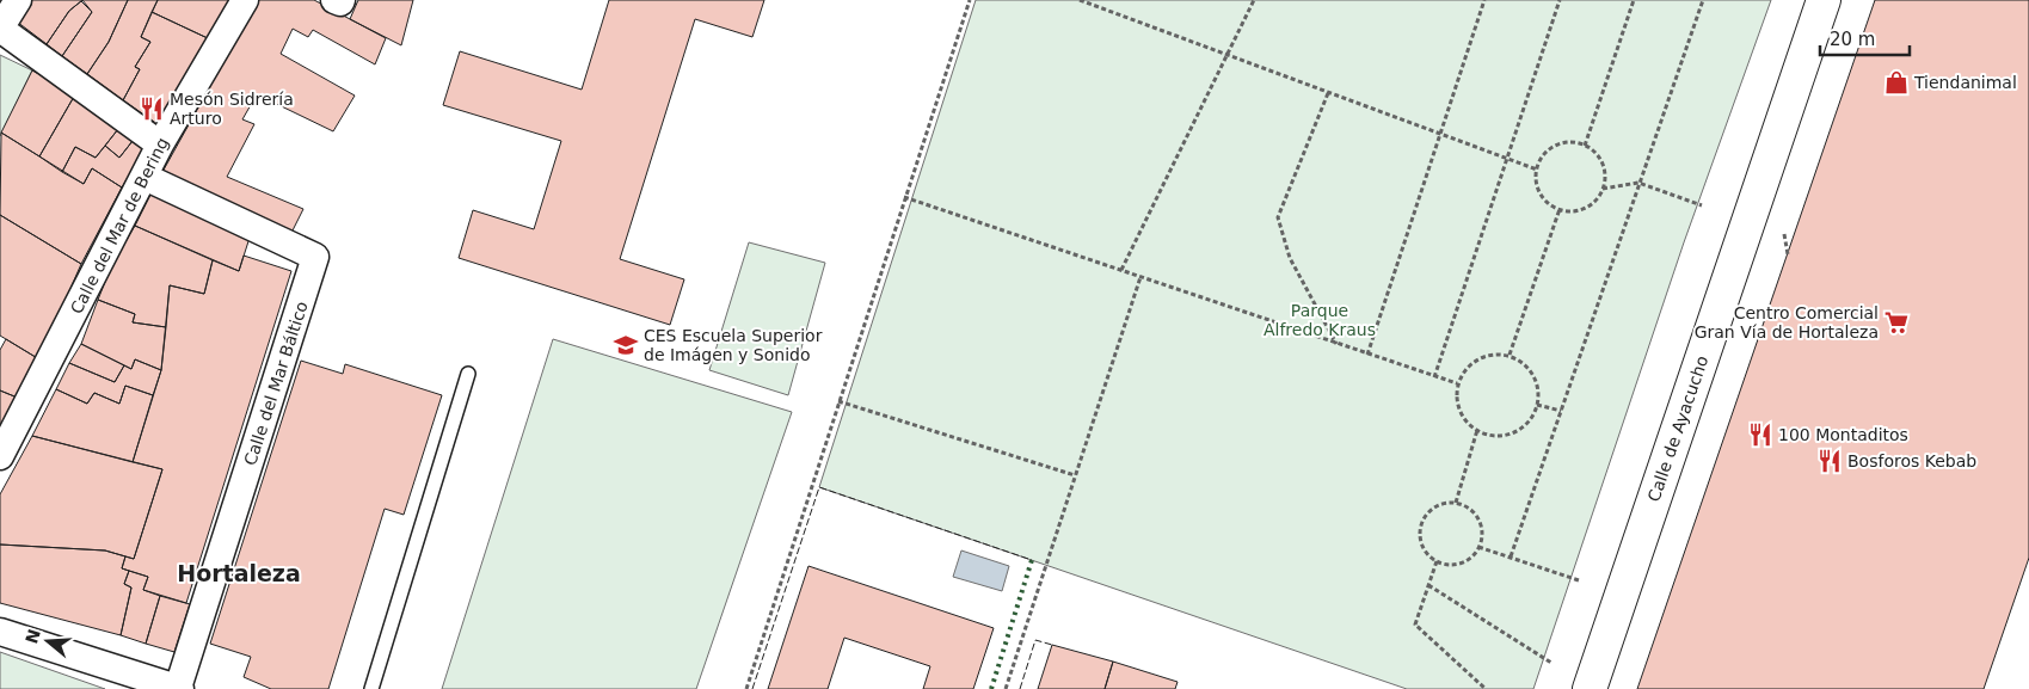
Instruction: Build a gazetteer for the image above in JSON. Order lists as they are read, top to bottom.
{
  "streets": {
    "main road": ["Calle de Ayacucho"],
    "street": ["Calle del Mar de Bering", "Calle del Mar Báltico"]
  },
  "crossings": [
    ["Calle del Mar de Bering", "Calle del Mar Báltico"]
  ],
  "districts": ["Hortaleza"],
  "parks": ["Parque Alfredo Kraus"],
  "places": {
    "shop": ["Tiendanimal"],
    "restaurant": ["Mesón Sidrería Arturo", "100 Montaditos", "Bosforos Kebab"],
    "supermarket": ["Centro Comercial Gran Vía de Hortaleza"],
    "school or university": ["CES Escuela Superior de Imágen y Sonido"]
  },
  "scale_bar": "20 m",
  "north": "left"
}
